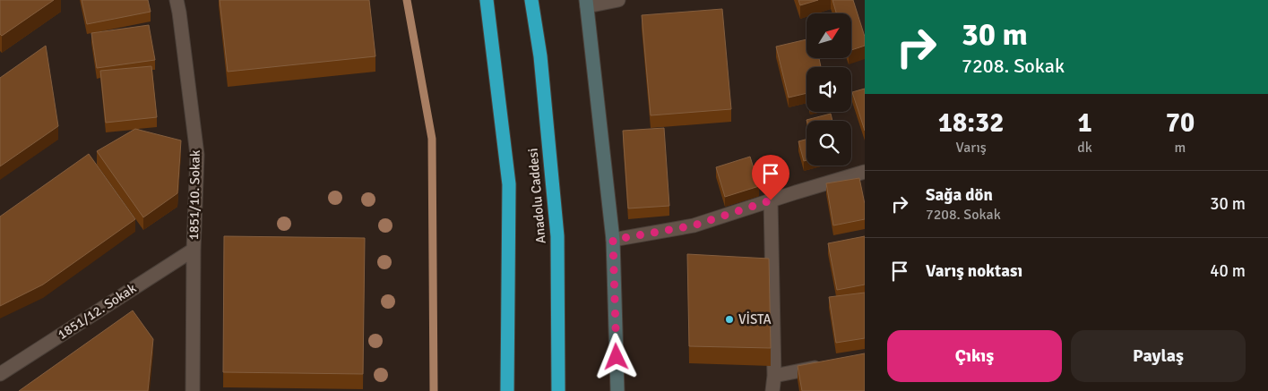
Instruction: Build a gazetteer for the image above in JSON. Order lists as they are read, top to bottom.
{
  "streets": {
    "highway": ["Anadolu Caddesi"],
    "street": ["1851/10. Sokak", "1851/12. Sokak"]
  },
  "crossings": [
    ["1851/10. Sokak", "1851/12. Sokak"]
  ],
  "places": ["VİSTA"],
  "north": "top right",
  "page": {
    "turn": ["30 m", "7208. Sokak"],
    "eta": [
      "18:32",
      "Varış",
      "1",
      "dk",
      "70",
      "m"
    ],
    "list": [
      {
        "name": "Sağa dön",
        "note": "7208. Sokak",
        "value": "30 m"
      },
      {
        "name": "Varış noktası",
        "value": "40 m"
      }
    ],
    "buttons": ["Çıkış", "Paylaş"]
  }
}
